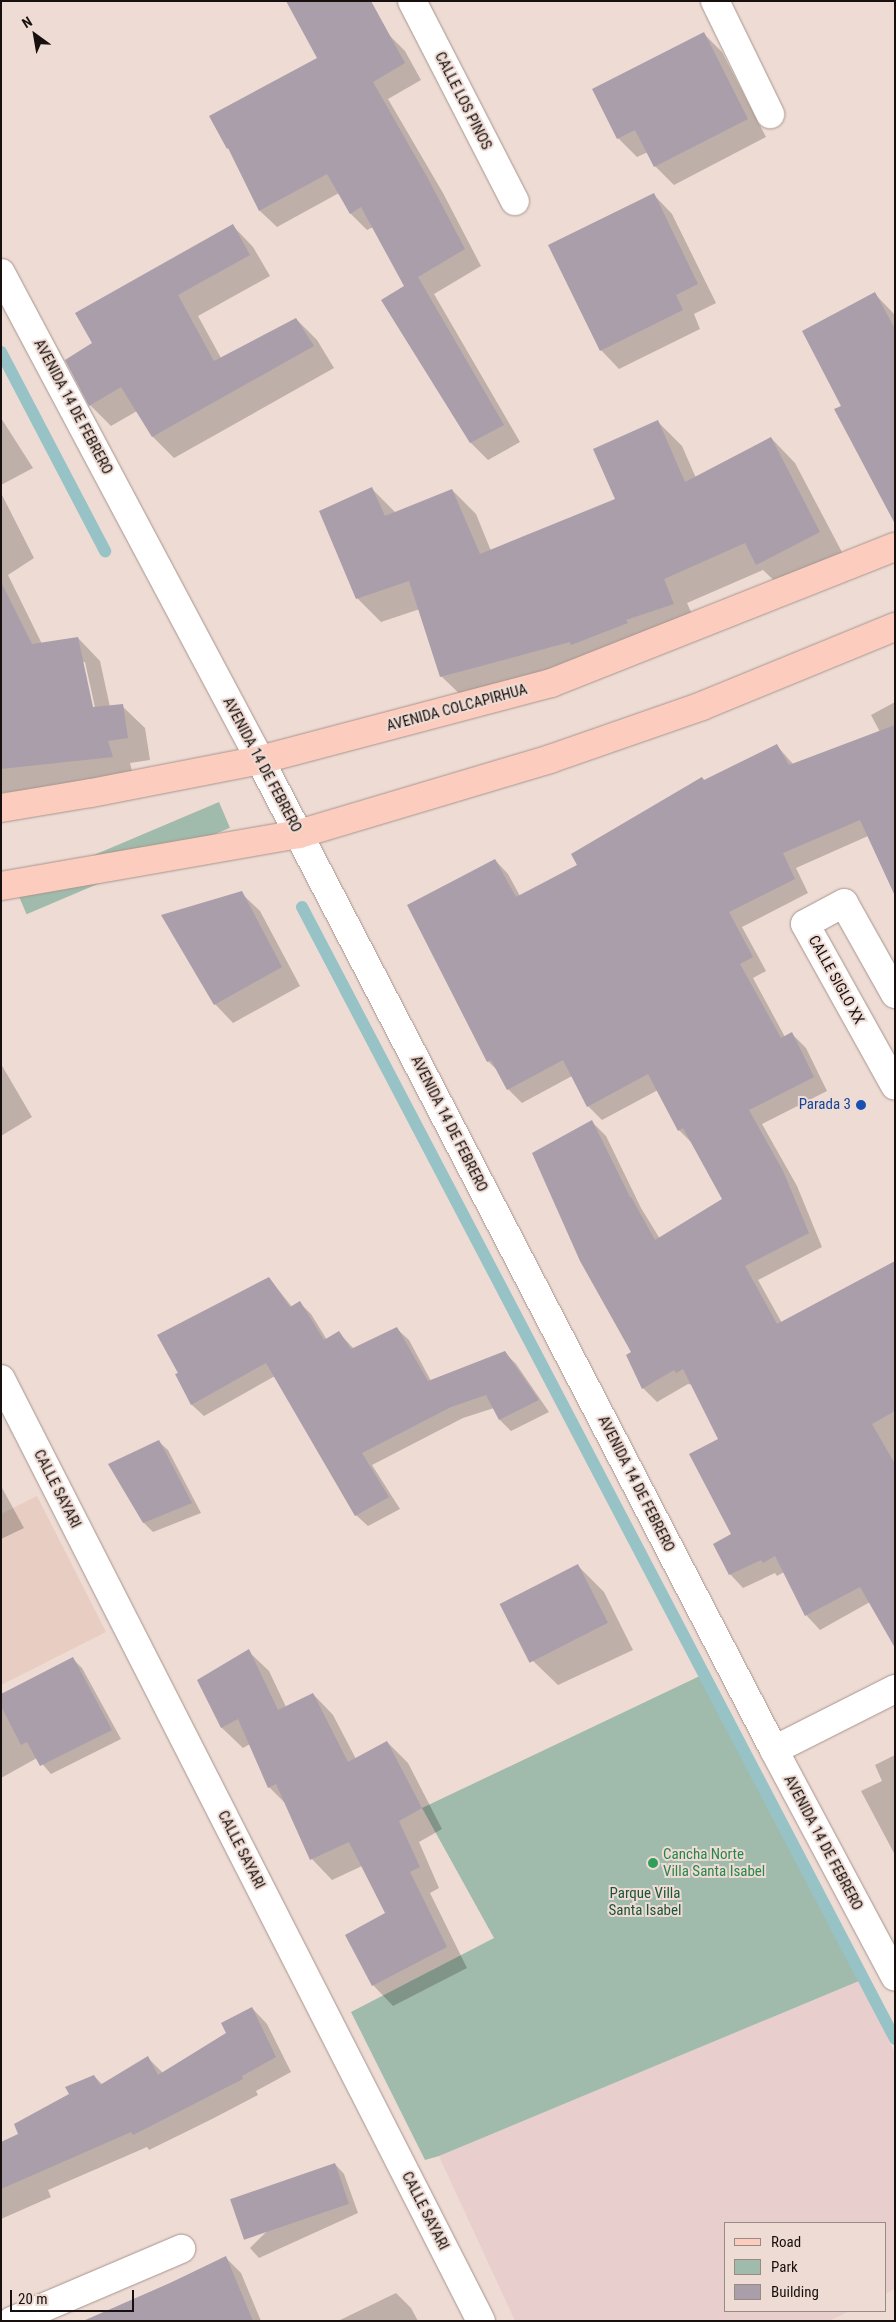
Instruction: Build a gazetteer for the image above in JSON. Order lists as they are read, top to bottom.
{
  "streets": {
    "main road": ["AVENIDA COLCAPIRHUA"],
    "street": [
      "CALLE LOS PINOS",
      "AVENIDA 14 DE FEBRERO",
      "CALLE SIGLO XX",
      "CALLE SAYARI"
    ]
  },
  "crossings": [
    ["AVENIDA 14 DE FEBRERO", "AVENIDA COLCAPIRHUA"]
  ],
  "parks": ["Parque Villa Santa Isabel"],
  "places": ["Parada 3", "Cancha Norte Villa Santa Isabel"],
  "legend": ["Road", "Park", "Building"],
  "scale_bar": "20 m",
  "north": "top left"
}
